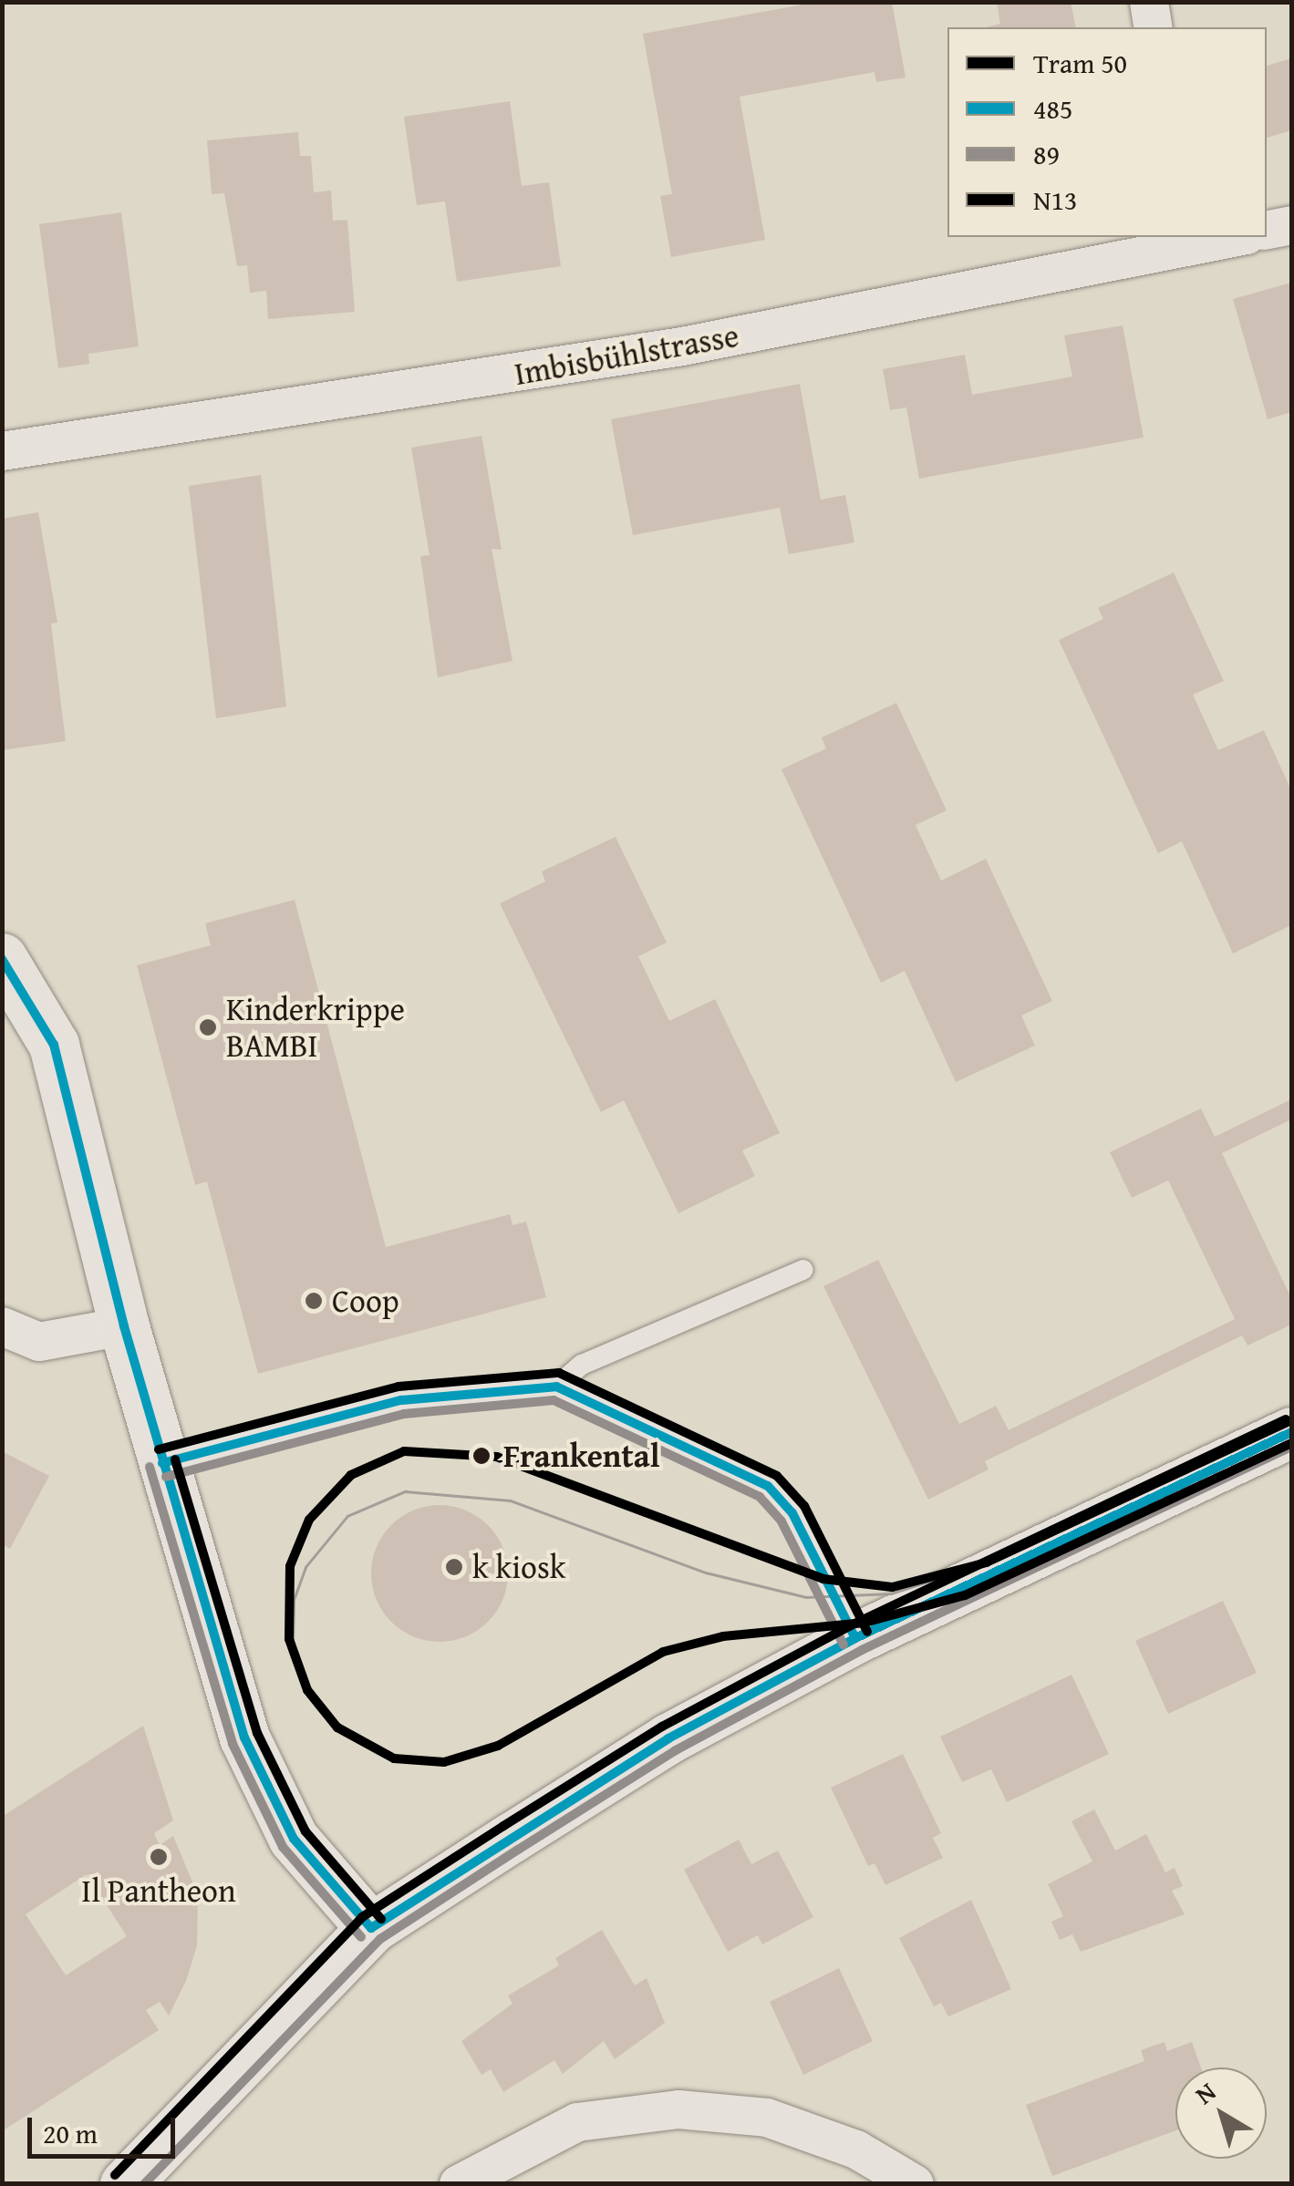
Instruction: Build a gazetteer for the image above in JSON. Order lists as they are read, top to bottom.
{
  "streets": {
    "street": ["Imbisbühlstrasse"]
  },
  "places": [
    "Kinderkrippe BAMBI",
    "Coop",
    "Frankental",
    "k kiosk",
    "Il Pantheon"
  ],
  "lines": [
    "transit line 485",
    "transit line N13",
    "transit line 89",
    "tram line 50"
  ],
  "legend": [
    "Tram 50",
    "485",
    "89",
    "N13"
  ],
  "scale_bar": "20 m",
  "north": "top left"
}
